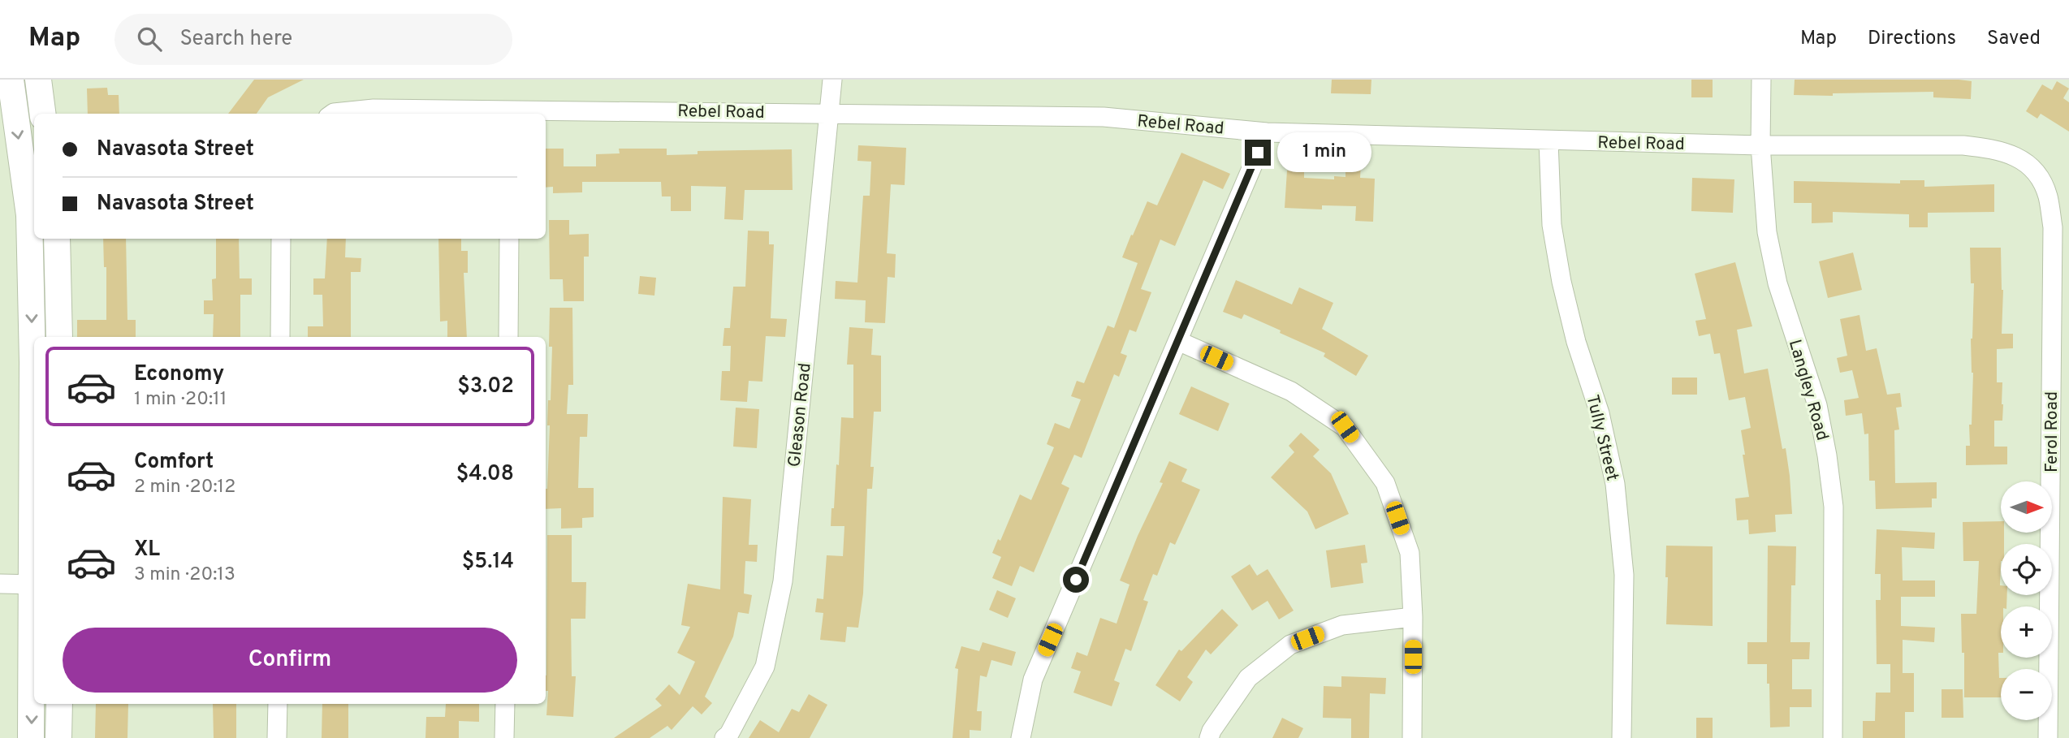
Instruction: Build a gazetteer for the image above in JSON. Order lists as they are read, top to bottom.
{
  "streets": {
    "street": [
      "Rebel Road",
      "Langley Road",
      "Gleason Road",
      "Ferol Road",
      "Tully Street"
    ]
  },
  "crossings": [
    ["Rebel Road", "Langley Road"],
    ["Rebel Road", "Gleason Road"],
    ["Rebel Road", "Ferol Road"],
    ["Rebel Road", "Tully Street"]
  ],
  "north": "right",
  "page": {
    "header": "Map",
    "search": "Search here",
    "nav": ["Map", "Directions", "Saved"],
    "banner": ["Navasota Street", "Navasota Street"],
    "bubble": "1 min",
    "list": [
      {
        "name": "Economy",
        "note": "1 min · 20:11",
        "value": "$3.02"
      },
      {
        "name": "Comfort",
        "note": "2 min · 20:12",
        "value": "$4.08"
      },
      {
        "name": "XL",
        "note": "3 min · 20:13",
        "value": "$5.14"
      }
    ],
    "map_buttons": ["+", "−"],
    "buttons": "Confirm"
  }
}
